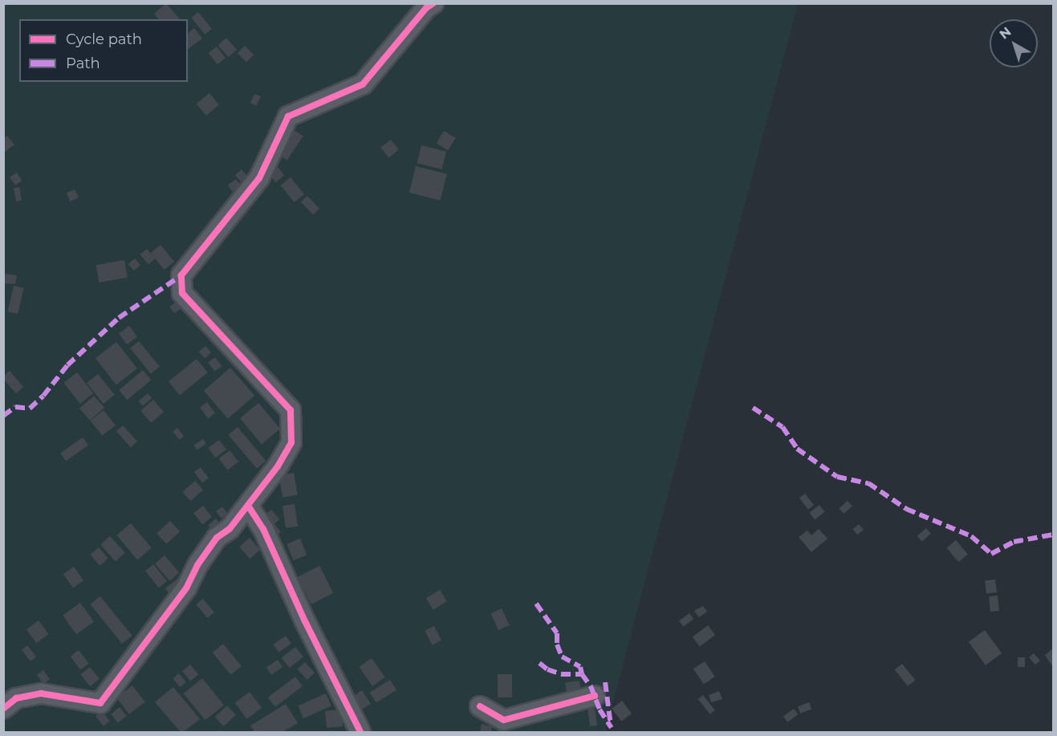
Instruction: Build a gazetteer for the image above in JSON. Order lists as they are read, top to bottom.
{
  "legend": ["Cycle path", "Path"],
  "north": "top left"
}
